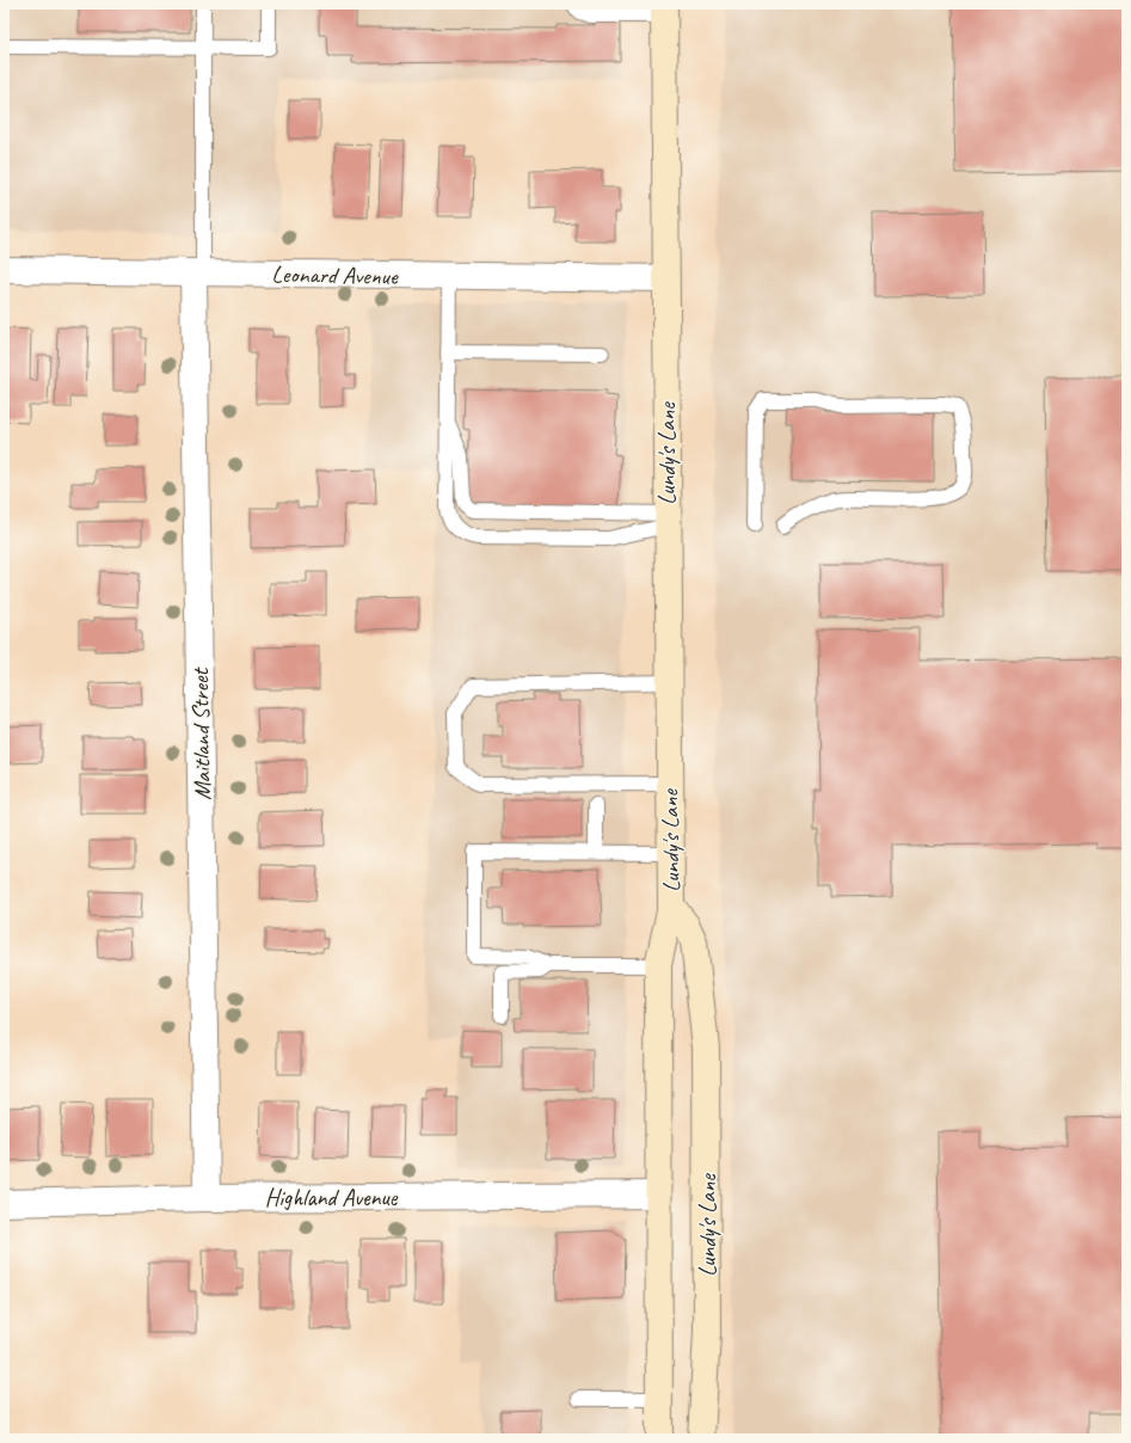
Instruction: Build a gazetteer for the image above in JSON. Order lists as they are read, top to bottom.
{
  "streets": {
    "main road": ["Lundy's Lane"],
    "street": ["Leonard Avenue", "Maitland Street", "Highland Avenue"]
  },
  "crossings": [
    ["Leonard Avenue", "Lundy's Lane"],
    ["Leonard Avenue", "Maitland Street"],
    ["Lundy's Lane", "Highland Avenue"],
    ["Maitland Street", "Highland Avenue"]
  ]
}
